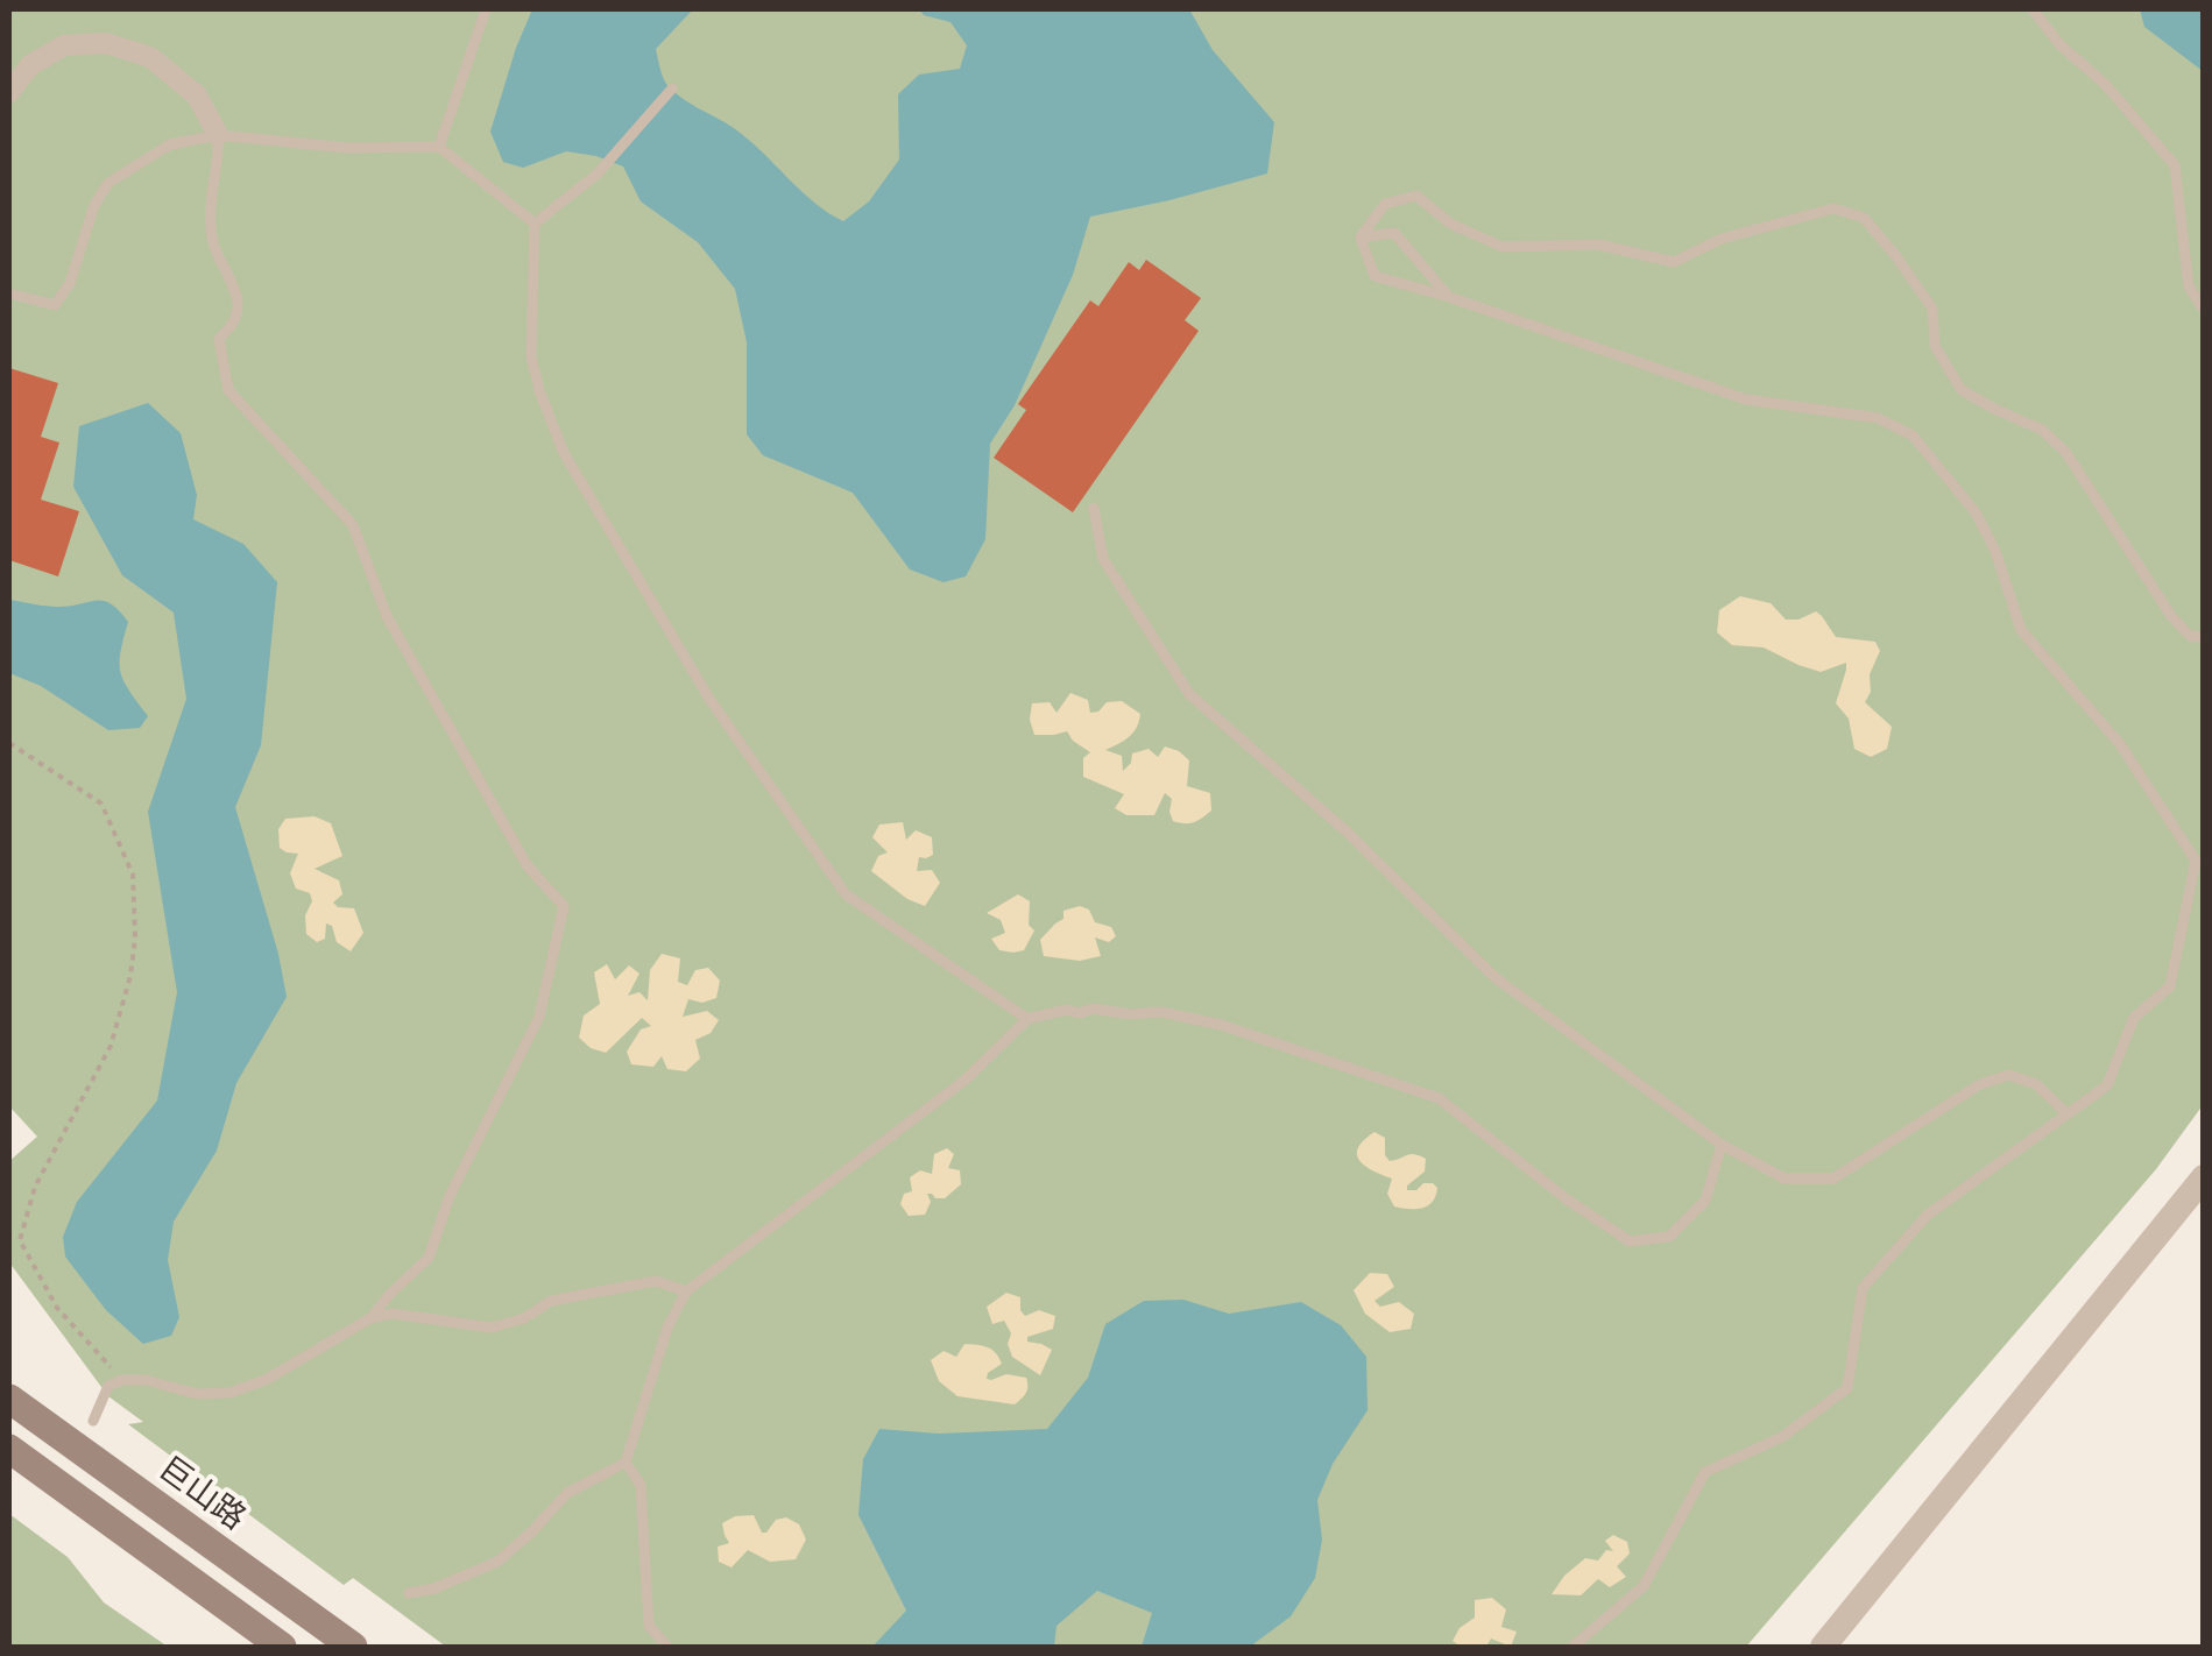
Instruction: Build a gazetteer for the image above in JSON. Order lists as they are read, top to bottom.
{
  "streets": {
    "main road": ["巨山路"]
  }
}
